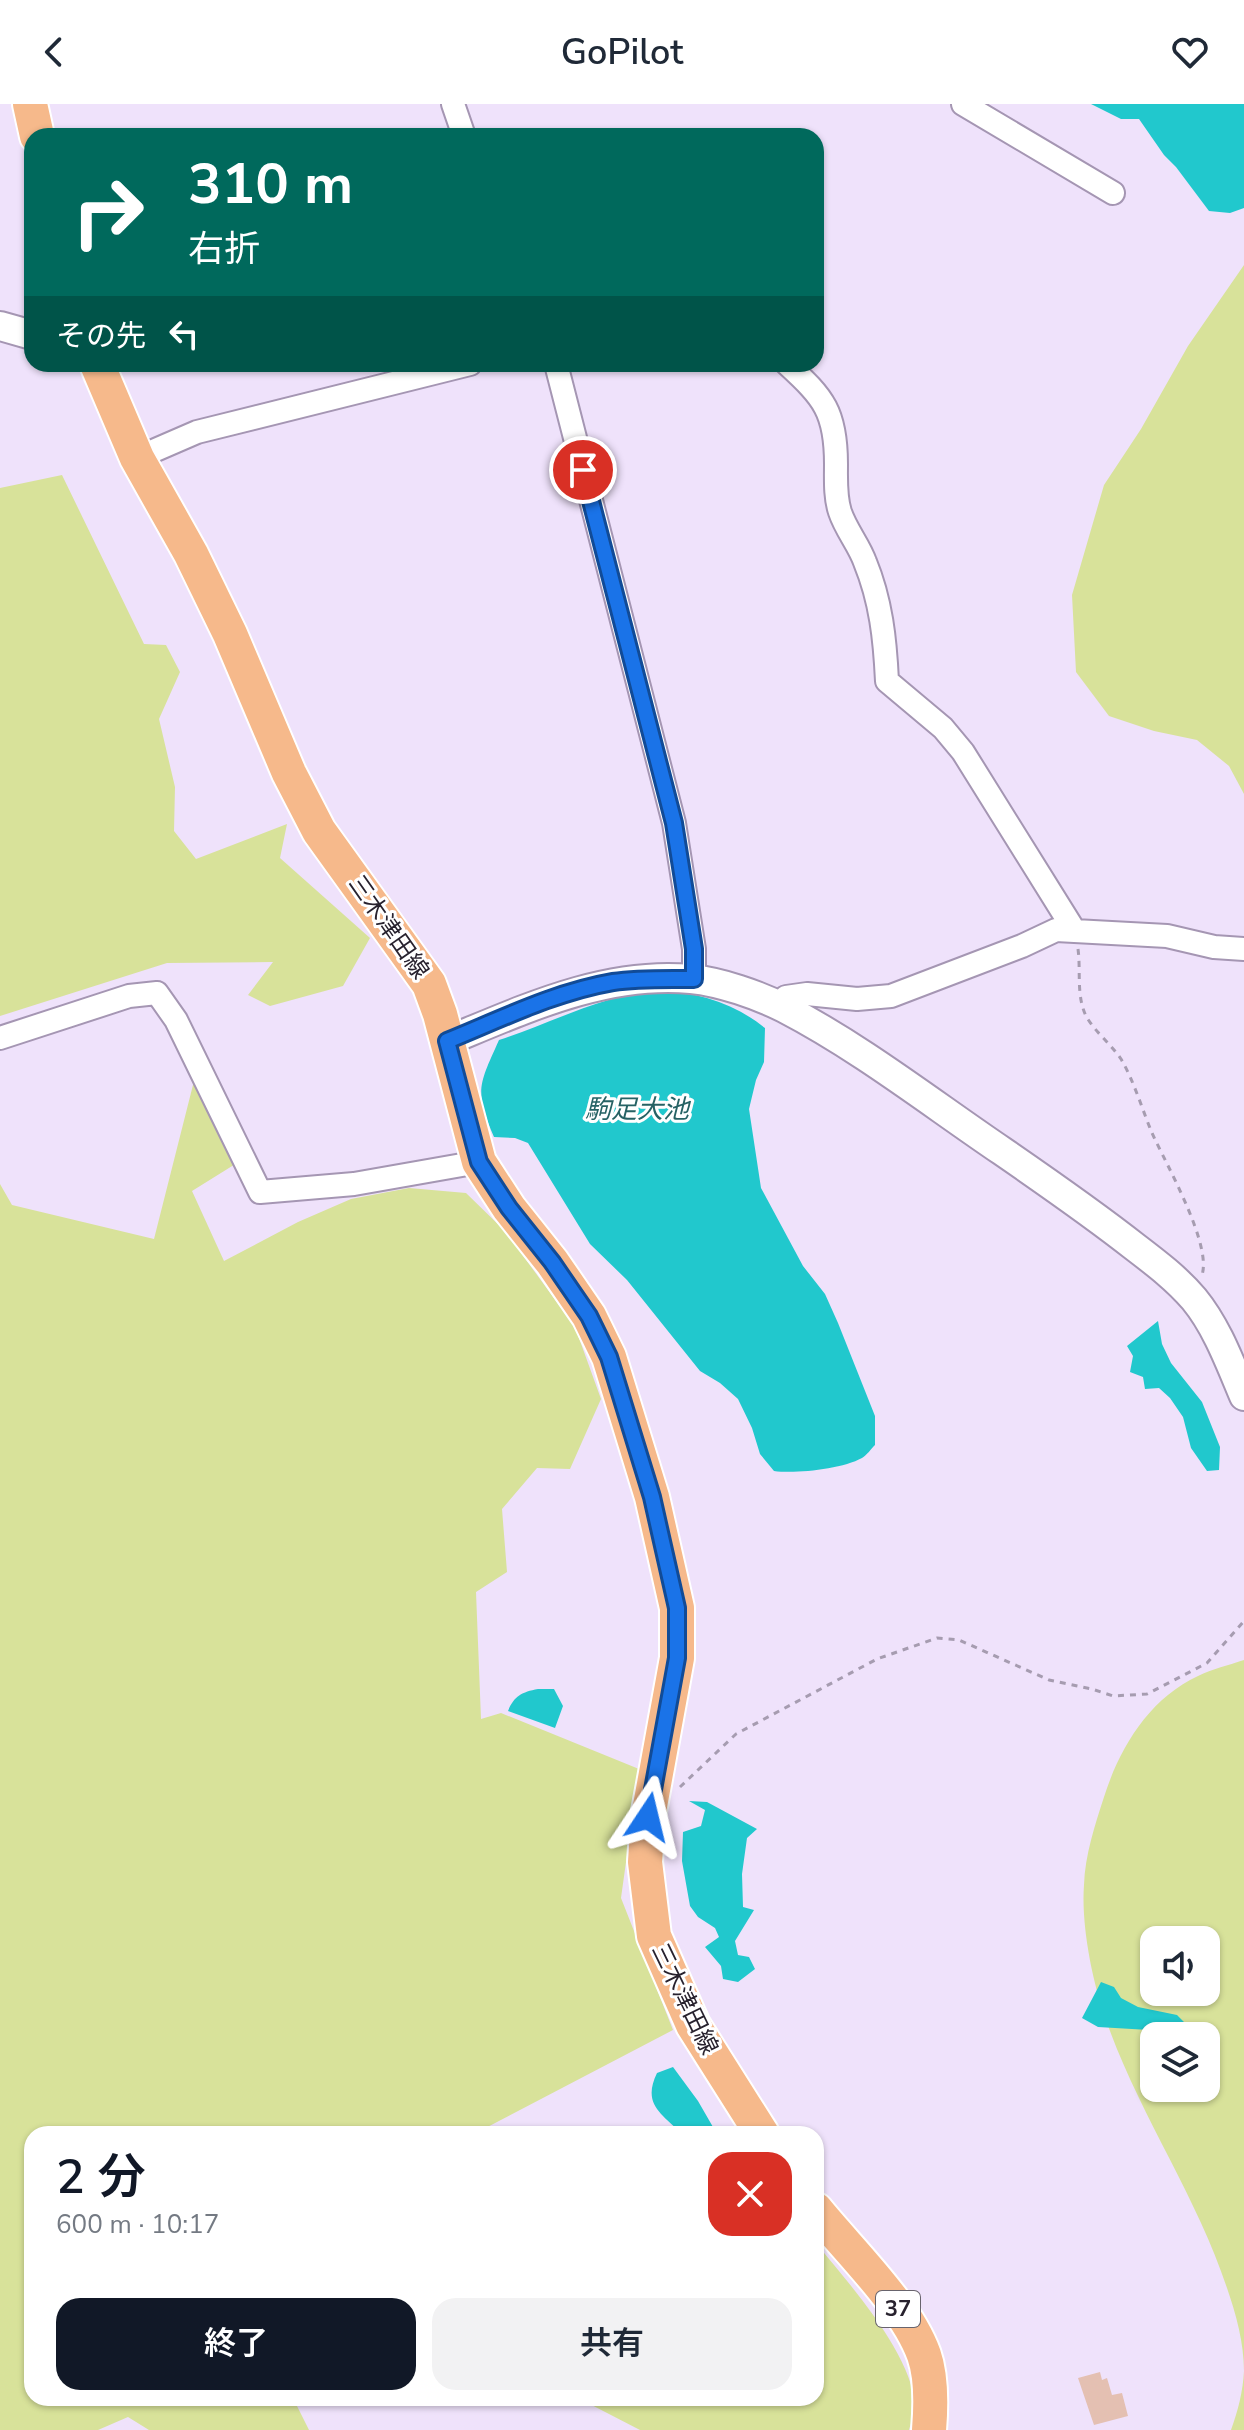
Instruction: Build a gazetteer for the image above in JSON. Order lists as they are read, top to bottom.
{
  "streets": {
    "main road": ["三木津田線", "37"]
  },
  "water": ["駒足大池"],
  "page": {
    "header": "GoPilot",
    "turn": ["310 m", "右折"],
    "then": "その先",
    "heading": ["2 分", "600 m · 10:17"],
    "buttons": ["終了", "共有"]
  }
}
